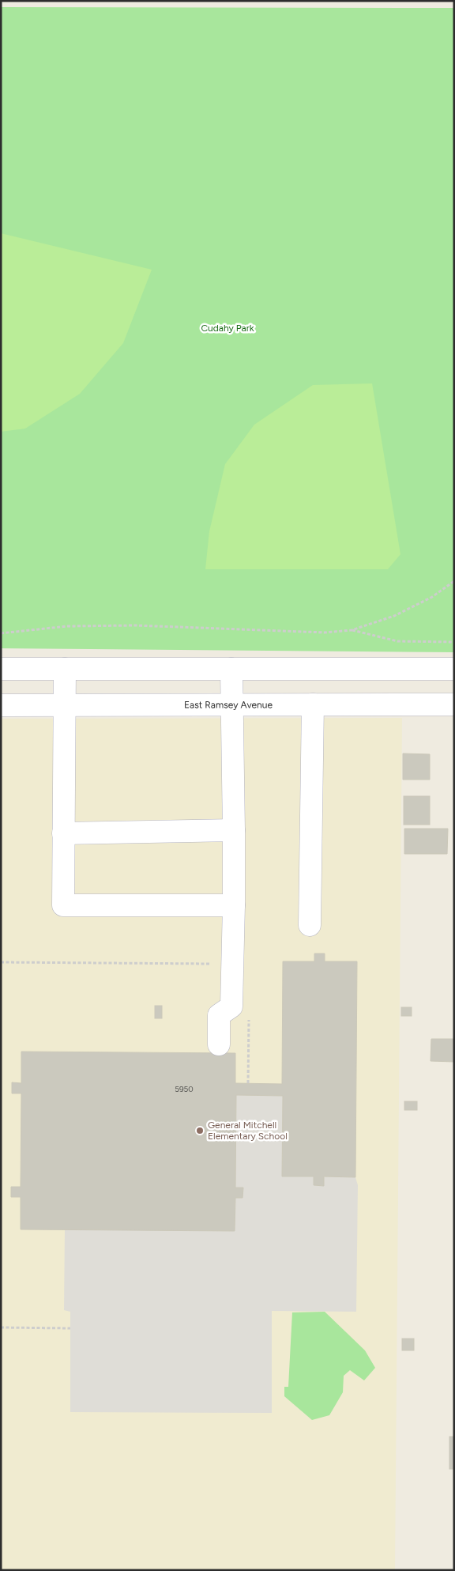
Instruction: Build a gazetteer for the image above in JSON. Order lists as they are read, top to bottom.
{
  "streets": {
    "street": ["East Ramsey Avenue"]
  },
  "parks": ["Cudahy Park"],
  "places": ["General Mitchell Elementary School"],
  "house_numbers": ["5950"]
}
